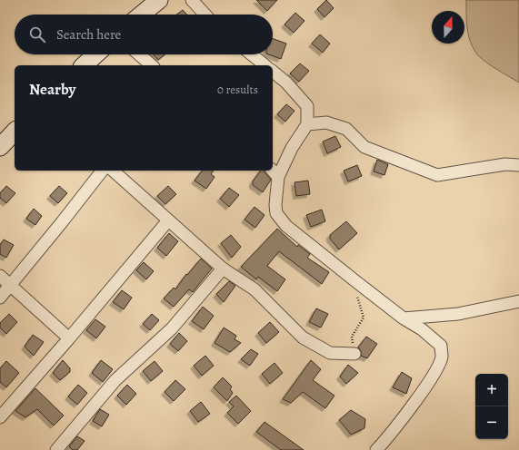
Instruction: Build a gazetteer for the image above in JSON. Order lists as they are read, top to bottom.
{
  "north": "top",
  "page": {
    "search": "Search here",
    "heading": ["Nearby", "0 results"],
    "map_buttons": ["+", "−"]
  }
}
